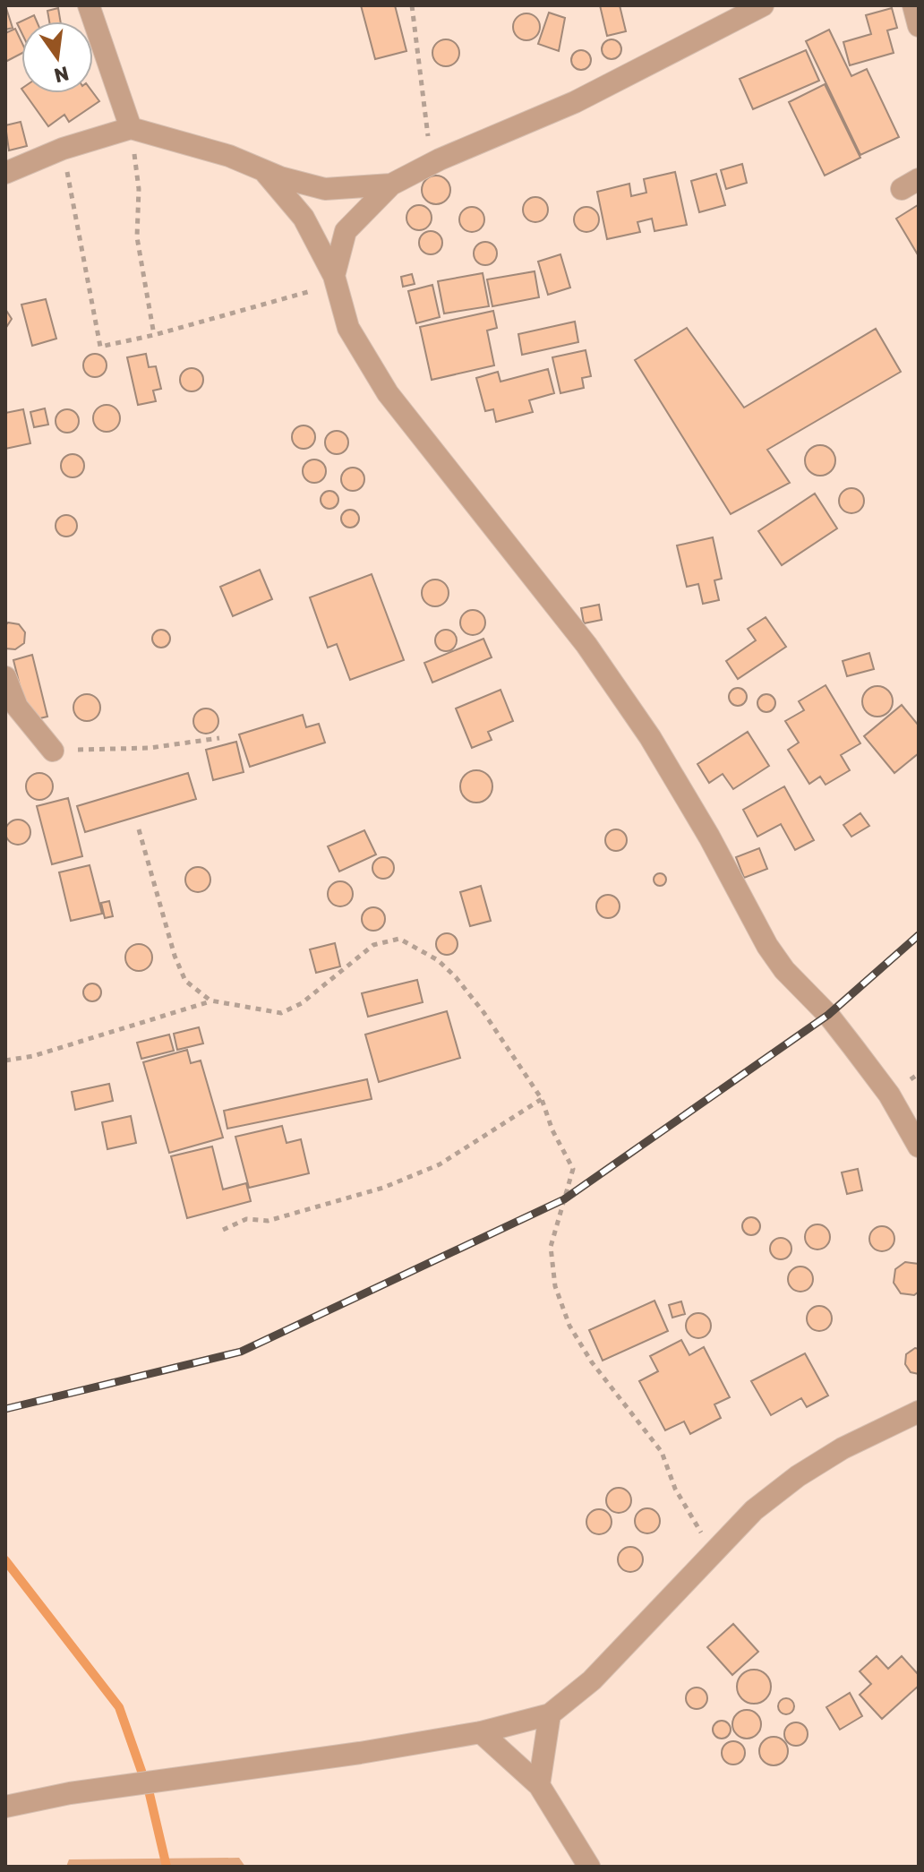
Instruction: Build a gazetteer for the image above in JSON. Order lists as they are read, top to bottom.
{
  "north": "bottom"
}
